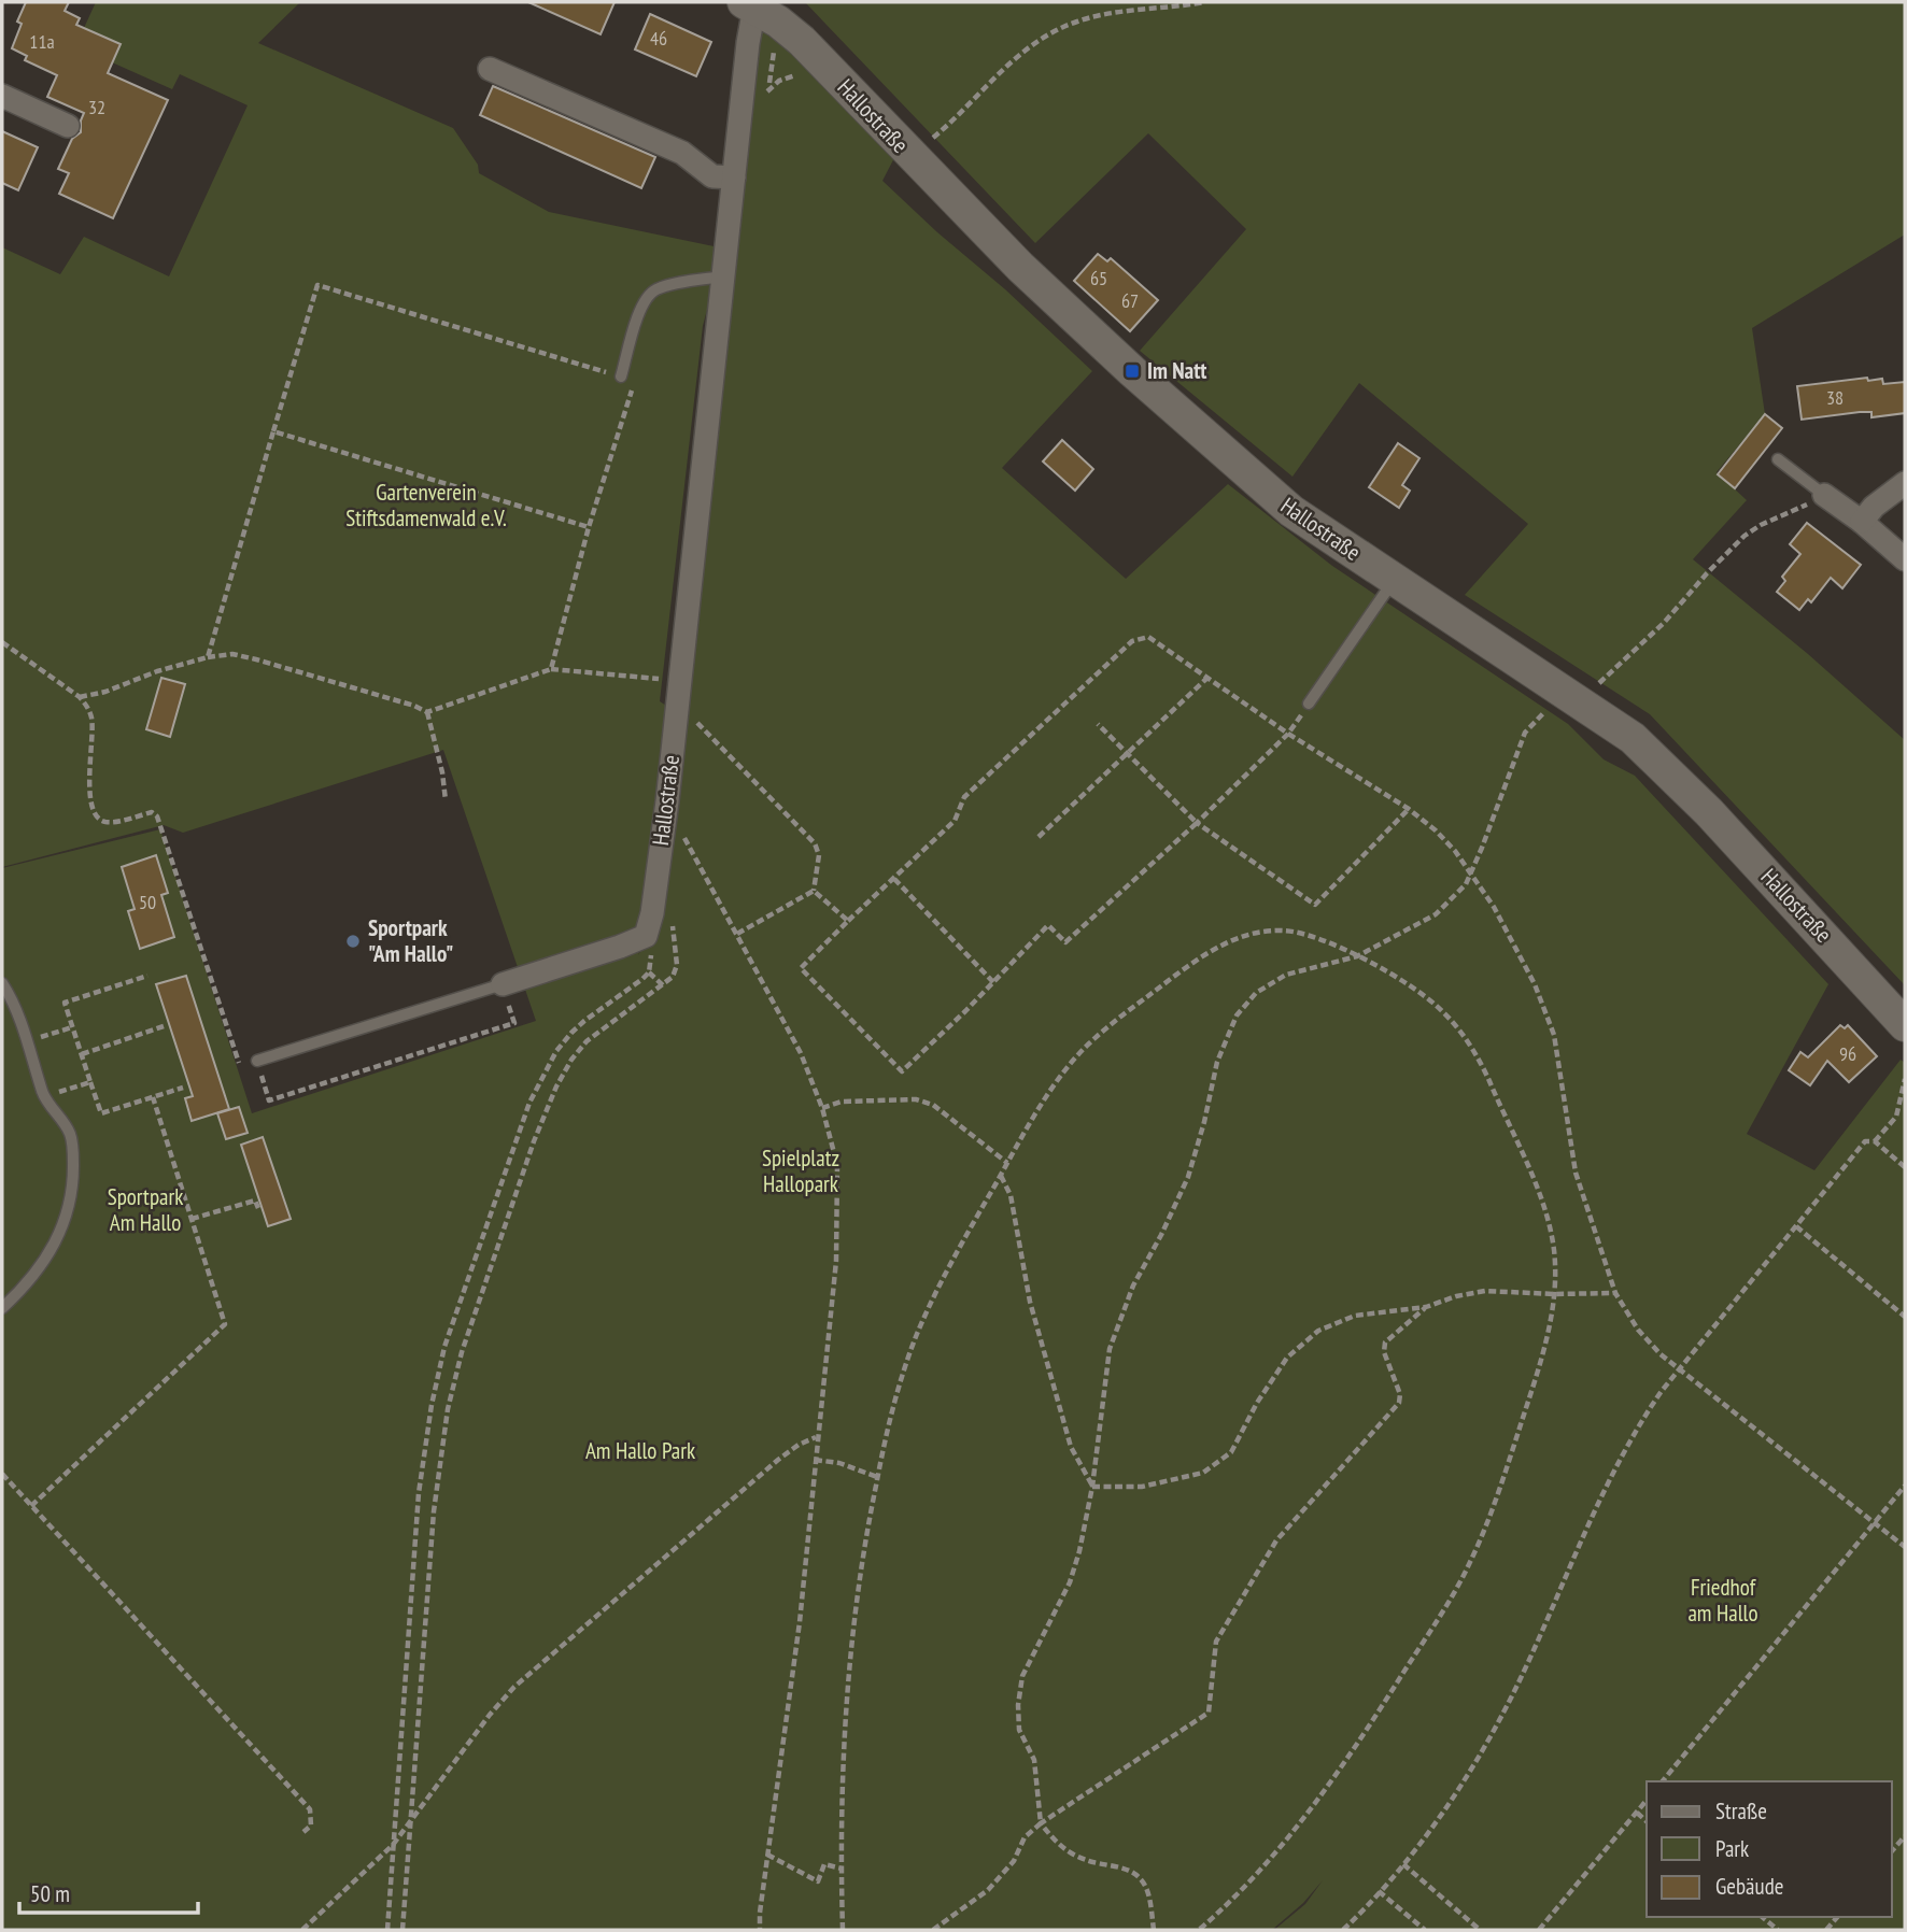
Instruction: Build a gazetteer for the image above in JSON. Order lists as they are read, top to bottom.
{
  "streets": {
    "main road": ["Hallostraße"]
  },
  "parks": [
    "Gartenverein Stiftsdamenwald e.V.",
    "Spielplatz Hallopark",
    "Sportpark Am Hallo",
    "Am Hallo Park",
    "Friedhof am Hallo"
  ],
  "places": {
    "transit": ["Im Natt"],
    "other": ["Sportpark \"Am Hallo\""]
  },
  "house_numbers": [
    "46",
    "11a",
    "32",
    "65",
    "67",
    "38",
    "50",
    "96"
  ],
  "legend": ["Straße", "Park", "Gebäude"],
  "scale_bar": "50 m"
}
